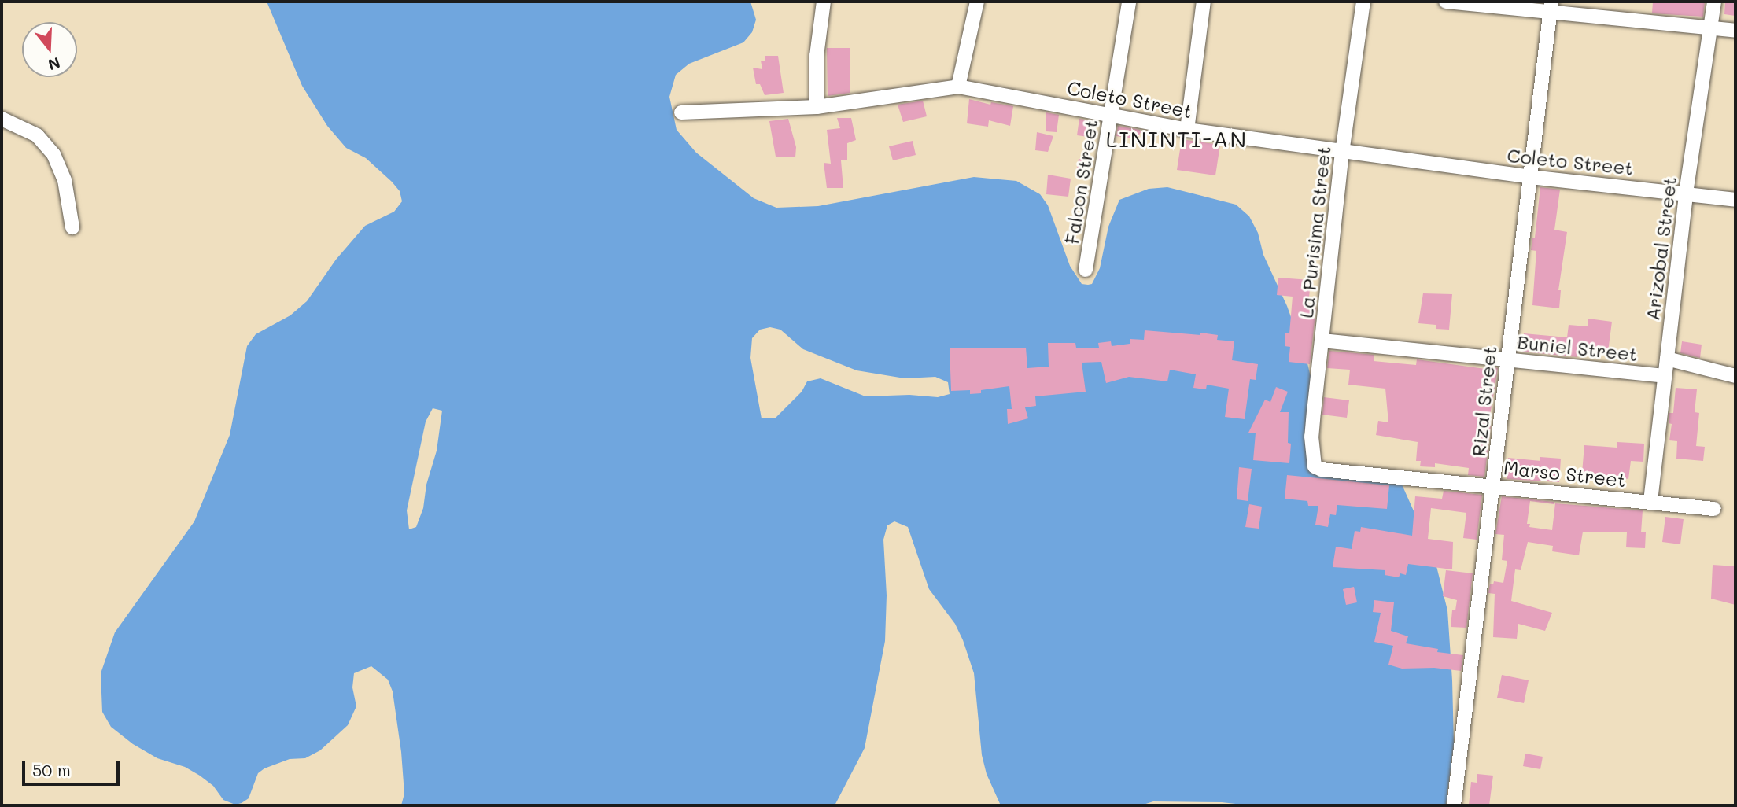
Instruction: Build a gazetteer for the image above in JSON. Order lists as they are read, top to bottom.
{
  "streets": {
    "street": [
      "Coleto Street",
      "Falcon Street",
      "La Purisima Street",
      "Arizobal Street",
      "Buniel Street",
      "Rizal Street",
      "Marso Street"
    ]
  },
  "crossings": [
    ["Coleto Street", "Falcon Street"],
    ["Coleto Street", "La Purisima Street"],
    ["Coleto Street", "Arizobal Street"],
    ["Coleto Street", "Rizal Street"],
    ["La Purisima Street", "Buniel Street"],
    ["La Purisima Street", "Marso Street"],
    ["Arizobal Street", "Buniel Street"],
    ["Arizobal Street", "Marso Street"],
    ["Buniel Street", "Rizal Street"],
    ["Rizal Street", "Marso Street"]
  ],
  "districts": ["LININTI-AN"],
  "scale_bar": "50 m",
  "north": "bottom"
}
